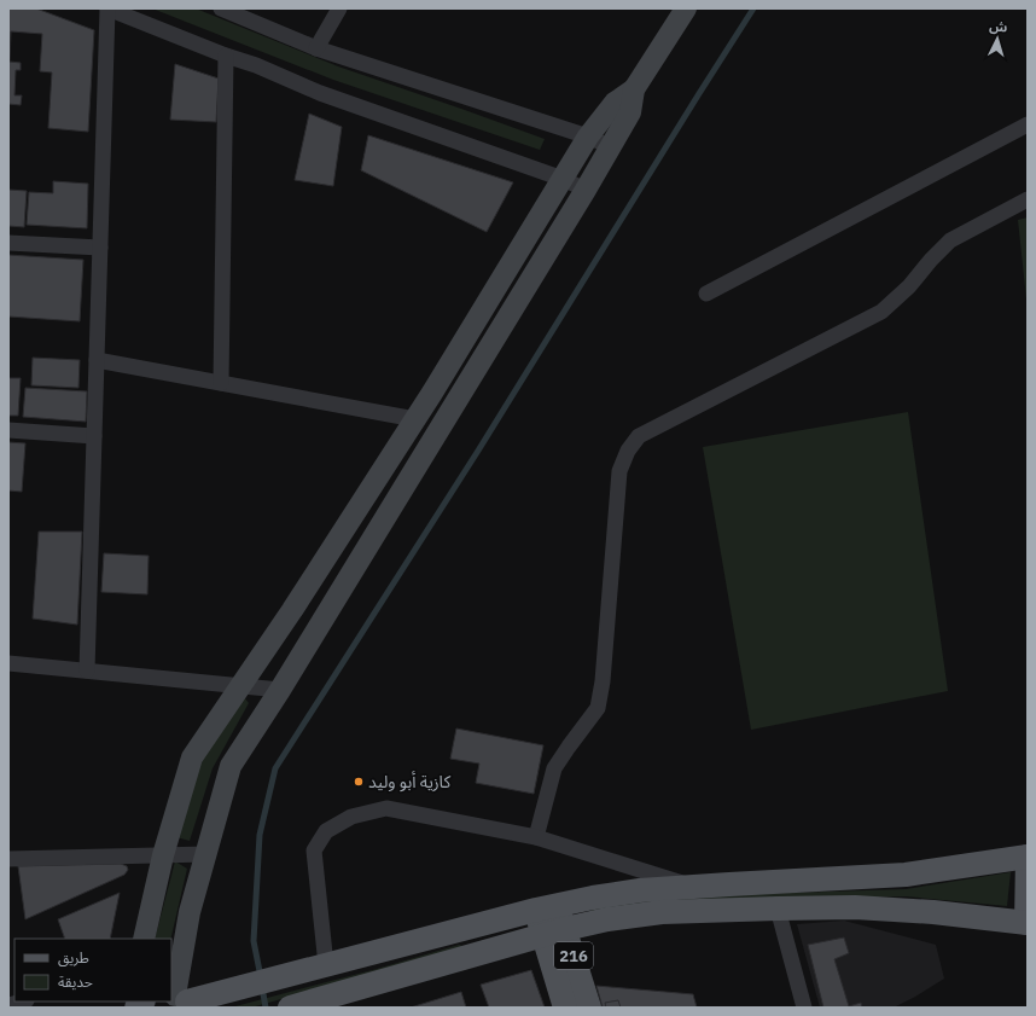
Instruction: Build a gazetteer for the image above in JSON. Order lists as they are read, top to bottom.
{
  "streets": {
    "main road": ["216"]
  },
  "places": ["كازية أبو وليد"],
  "legend": ["طريق", "حديقة"],
  "north": "top"
}
